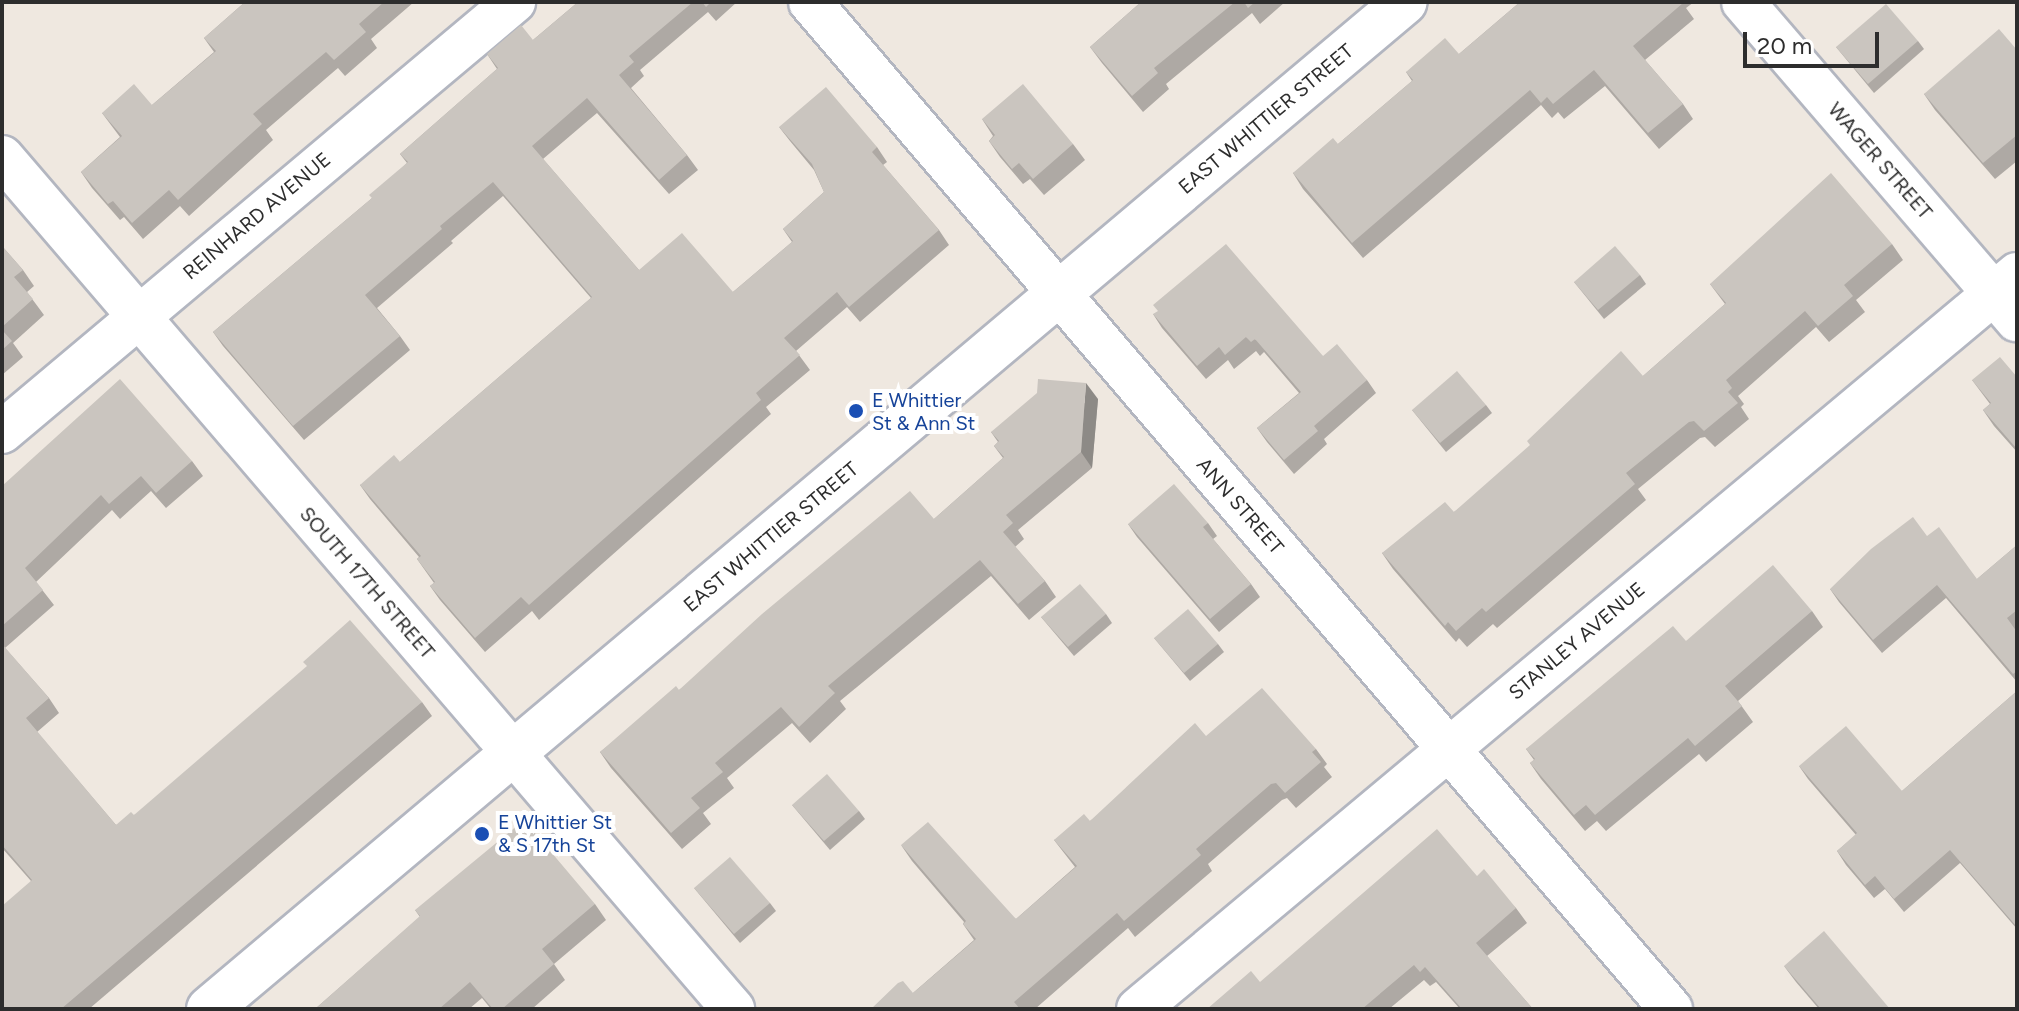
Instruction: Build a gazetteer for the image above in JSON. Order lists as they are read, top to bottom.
{
  "streets": {
    "street": [
      "EAST WHITTIER STREET",
      "WAGER STREET",
      "REINHARD AVENUE",
      "ANN STREET",
      "SOUTH 17TH STREET",
      "STANLEY AVENUE"
    ]
  },
  "crossings": [
    ["EAST WHITTIER STREET", "ANN STREET"],
    ["EAST WHITTIER STREET", "SOUTH 17TH STREET"],
    ["WAGER STREET", "STANLEY AVENUE"],
    ["REINHARD AVENUE", "SOUTH 17TH STREET"],
    ["ANN STREET", "STANLEY AVENUE"]
  ],
  "places": ["E Whittier St & Ann St", "E Whittier St & S 17th St"],
  "scale_bar": "20 m"
}
